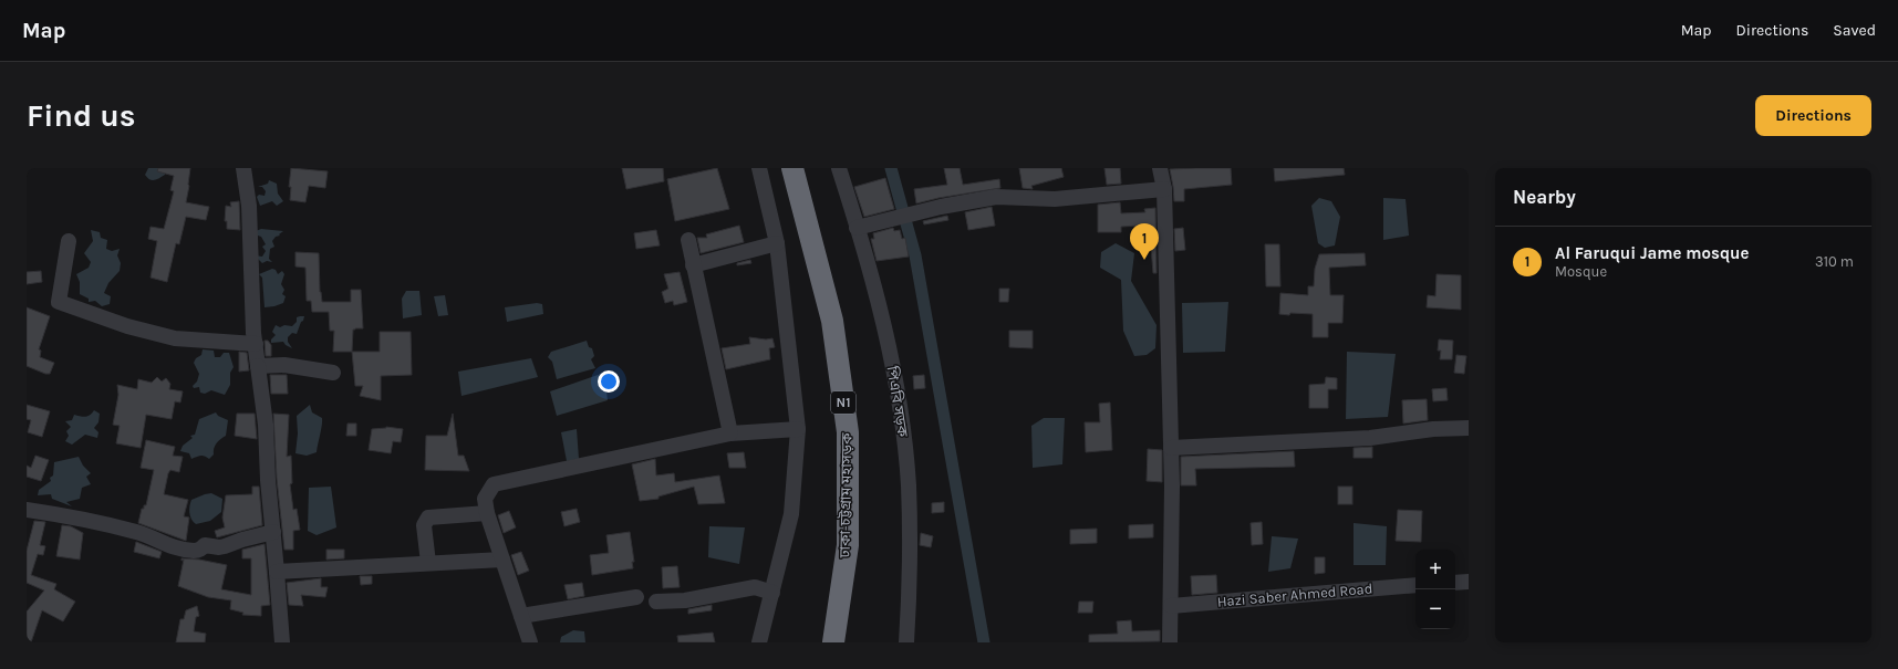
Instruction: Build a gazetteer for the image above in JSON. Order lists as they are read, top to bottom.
{
  "streets": {
    "highway": ["N1", "ঢাকা-চট্টগ্রাম মহাসড়ক"],
    "street": ["পিএবি সড়ক", "Hazi Saber Ahmed Road"]
  },
  "page": {
    "header": "Map",
    "nav": ["Map", "Directions", "Saved"],
    "buttons": "Directions",
    "title": "Find us",
    "heading": "Nearby",
    "pins": "1",
    "list": [
      {
        "mark": "1",
        "name": "Al Faruqui Jame mosque",
        "note": "Mosque",
        "value": "310 m"
      }
    ],
    "map_buttons": ["+", "−"]
  }
}
